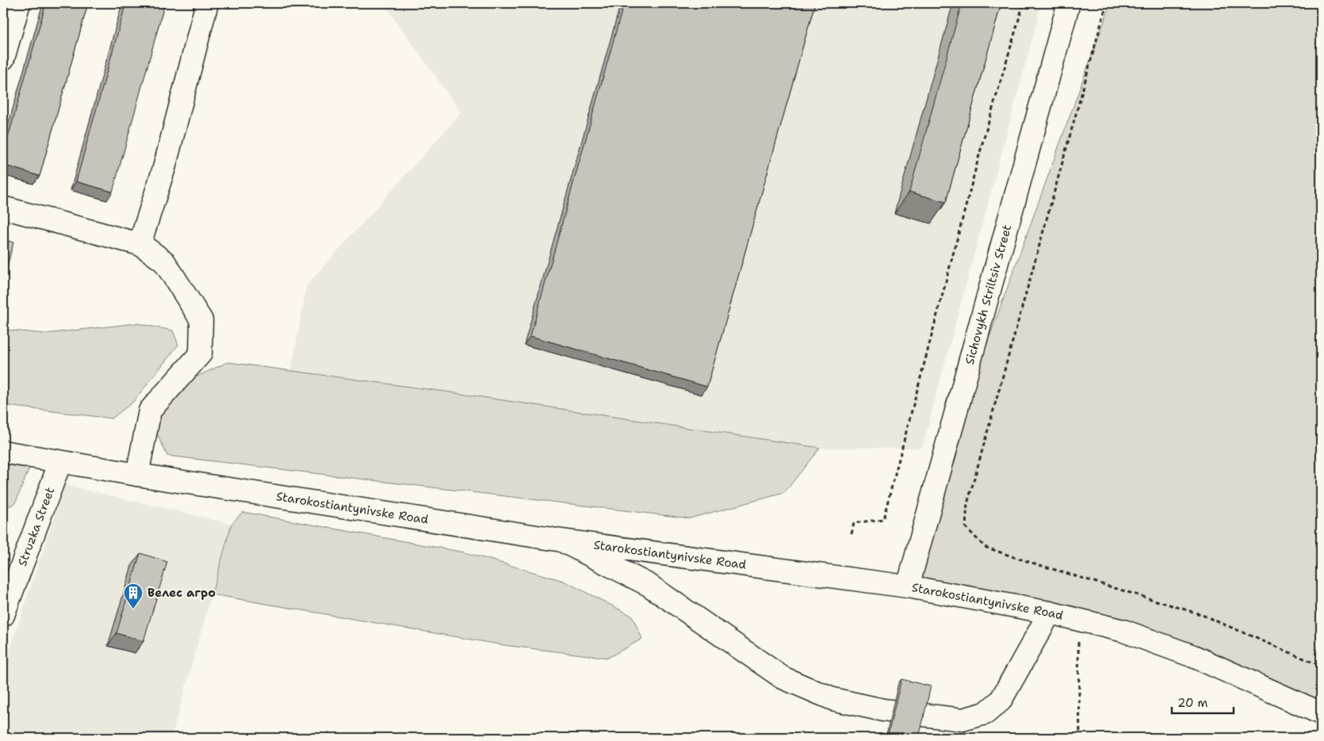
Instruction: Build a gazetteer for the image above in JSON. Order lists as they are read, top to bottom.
{
  "streets": {
    "main road": ["Sichovykh Striltsiv Street", "Starokostiantynivske Road", "Struzka Street"]
  },
  "crossings": [
    ["Sichovykh Striltsiv Street", "Starokostiantynivske Road"],
    ["Starokostiantynivske Road", "Struzka Street"]
  ],
  "places": {
    "building": ["Велес агро"]
  },
  "scale_bar": "20 m"
}
